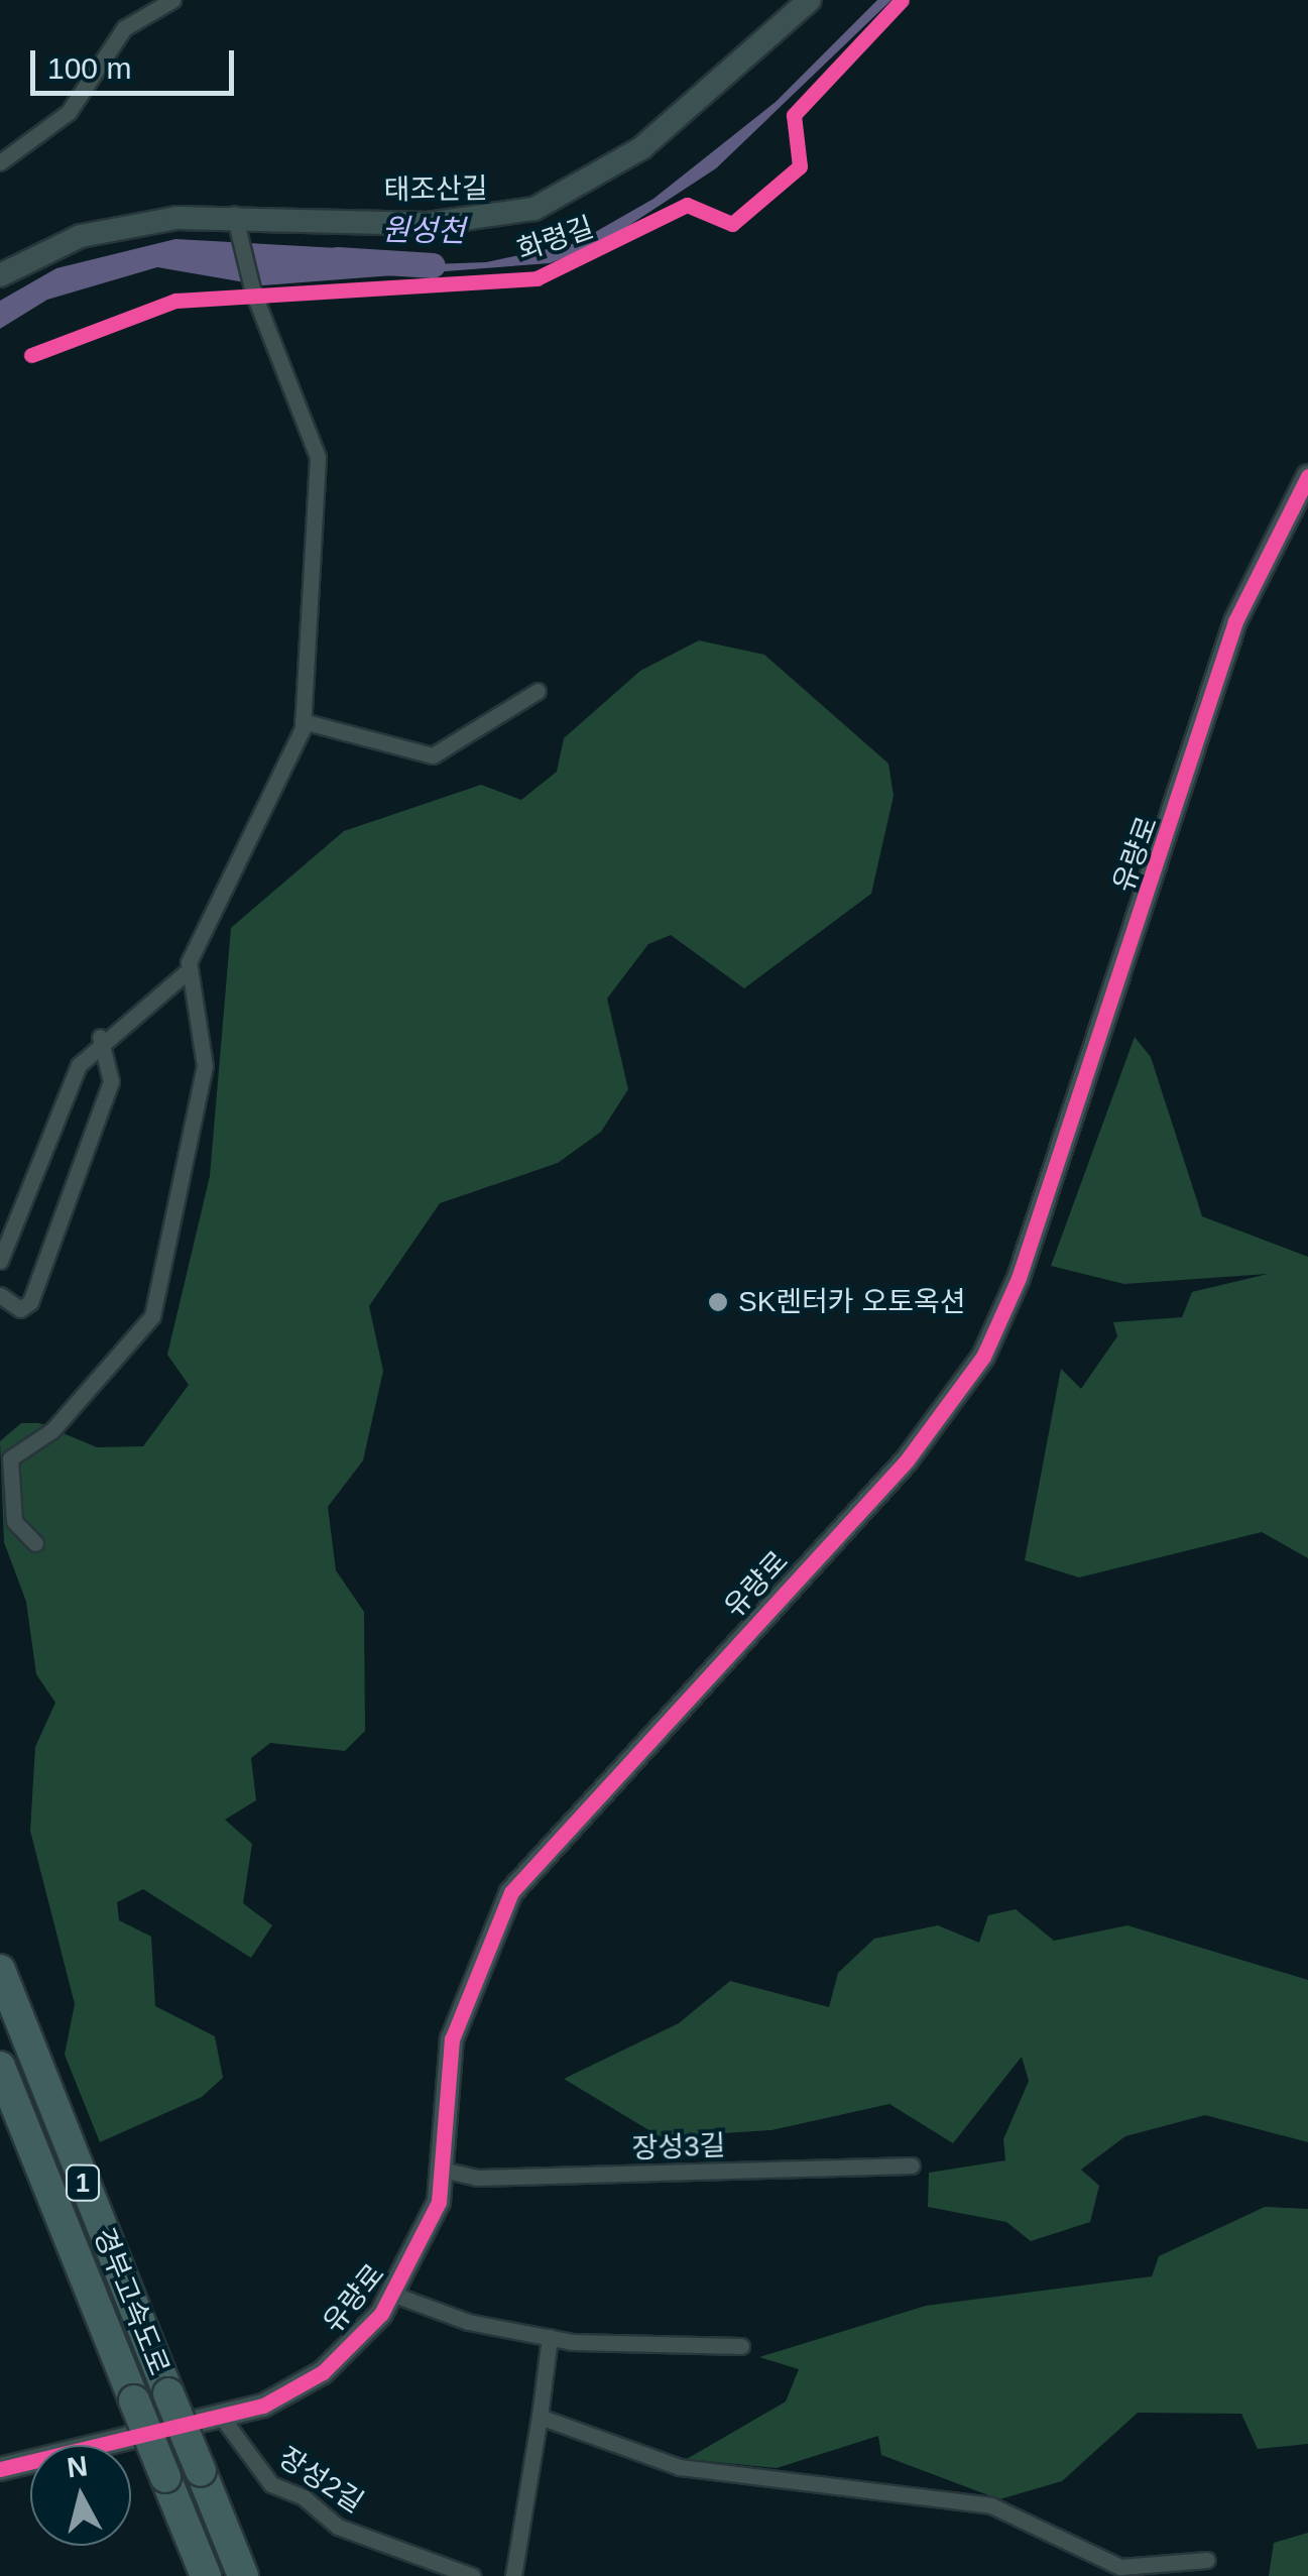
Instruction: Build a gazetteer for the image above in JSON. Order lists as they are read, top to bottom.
{
  "streets": {
    "highway": ["1", "경부고속도로"],
    "street": [
      "태조산길",
      "유량로",
      "장성3길",
      "장성2길"
    ],
    "cycle path": ["화령길"]
  },
  "crossings": [
    ["유량로", "장성3길"],
    ["유량로", "장성2길"]
  ],
  "water": ["원성천"],
  "places": ["SK렌터카 오토옥션"],
  "scale_bar": "100 m",
  "north": "top"
}
